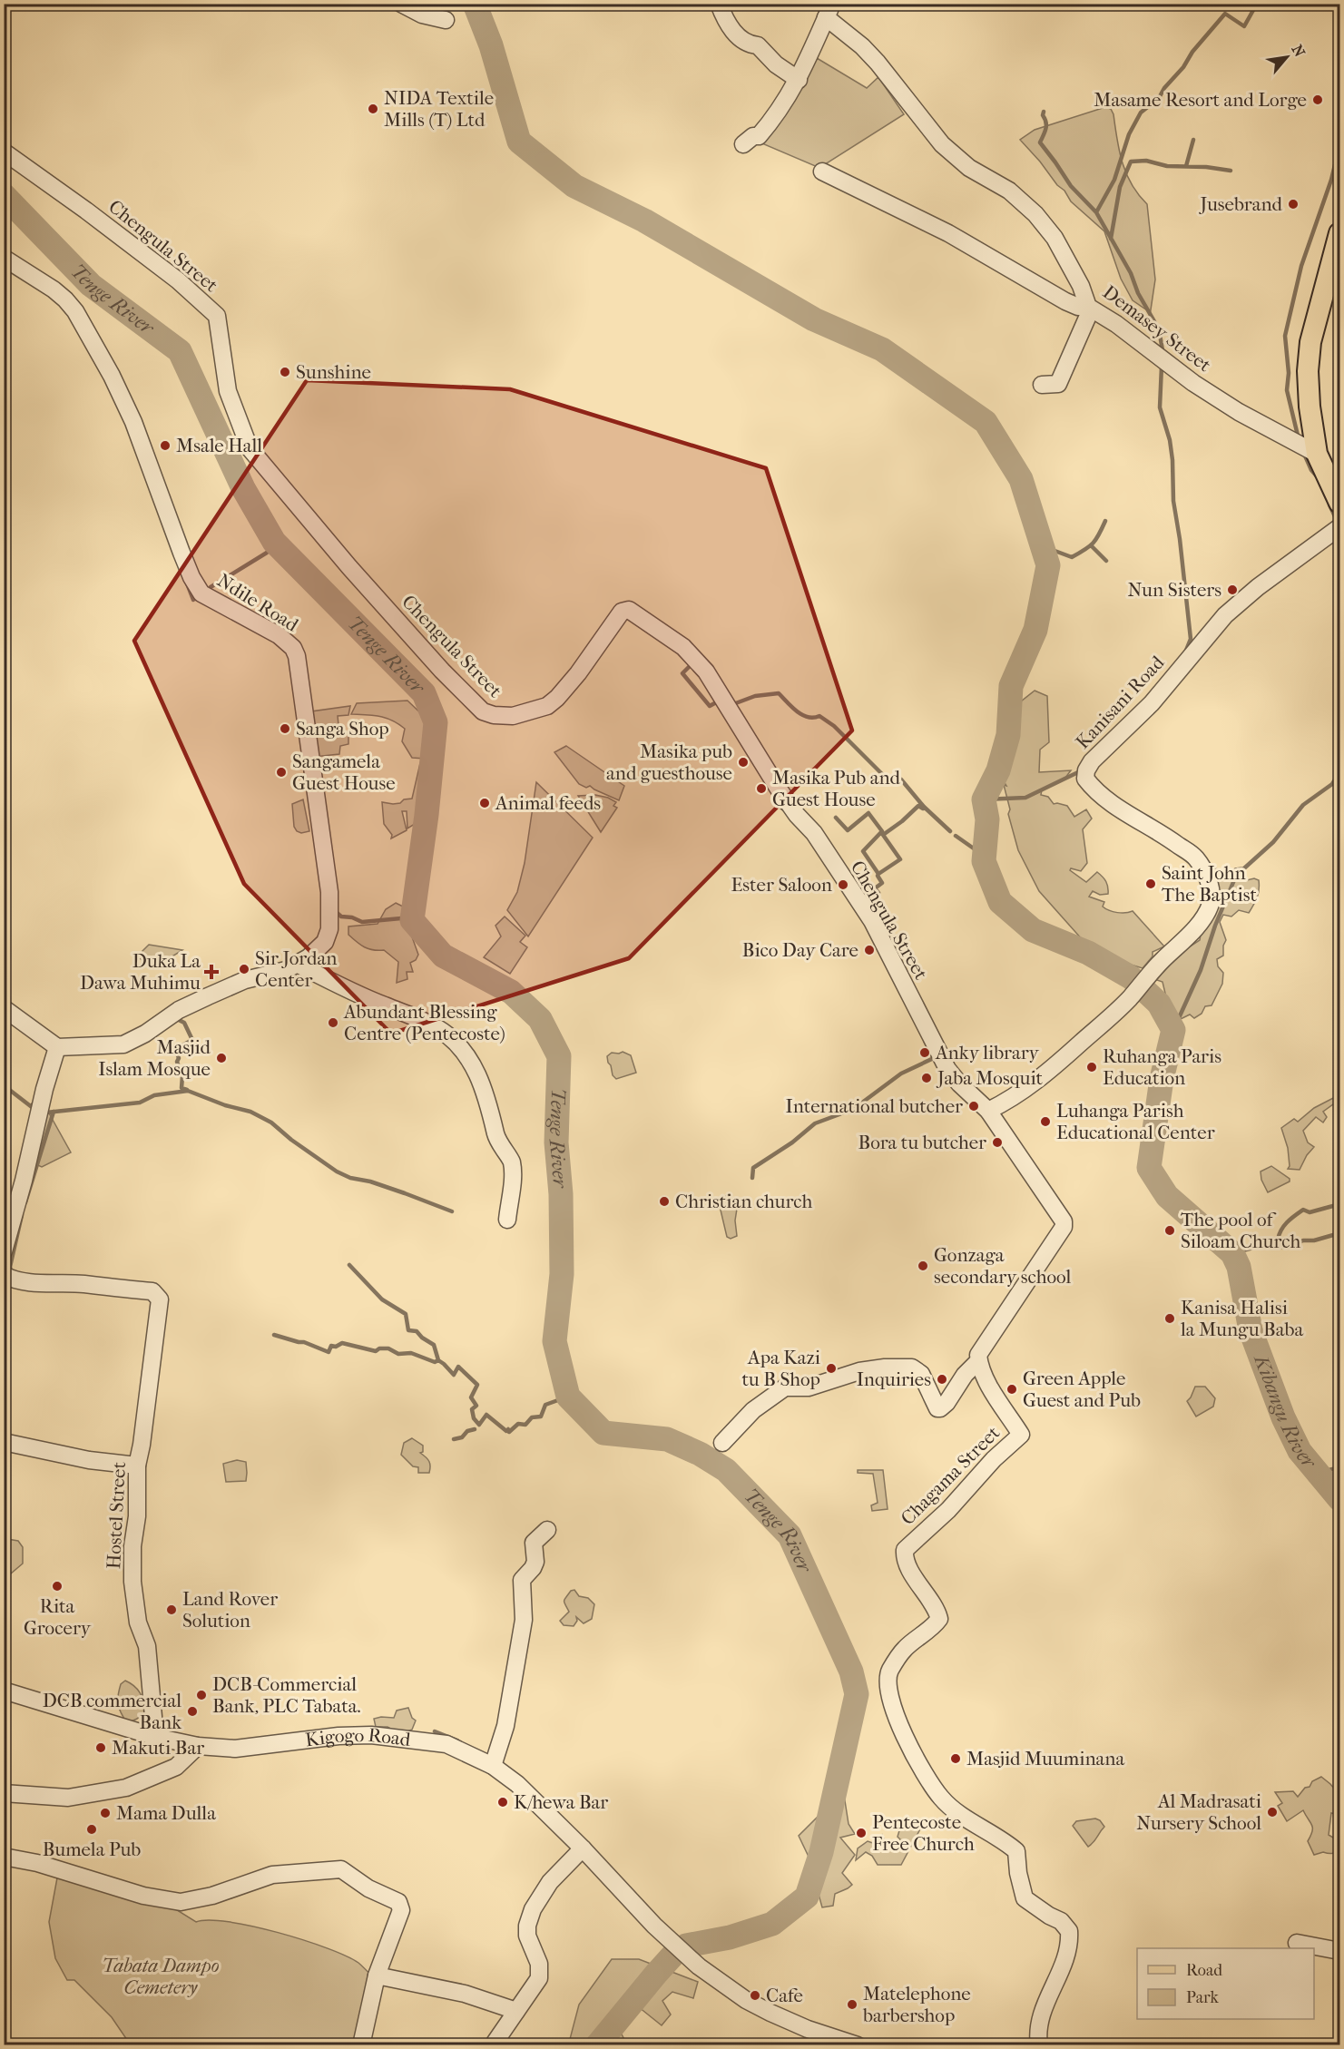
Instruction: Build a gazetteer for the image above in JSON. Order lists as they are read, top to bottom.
{
  "streets": {
    "street": [
      "Chengula Street",
      "Demasey Street",
      "Ndile Road",
      "Kanisani Road",
      "Chagama Street",
      "Hostel Street",
      "Kigogo Road"
    ]
  },
  "crossings": [
    ["Chengula Street", "Kanisani Road"],
    ["Chengula Street", "Chagama Street"],
    ["Hostel Street", "Kigogo Road"]
  ],
  "water": ["Tenge River", "Kibangu River"],
  "parks": ["Tabata Dampo Cemetery"],
  "places": {
    "other": [
      "Masame Resort and Lorge",
      "NIDA Textile Mills (T) Ltd",
      "Jusebrand",
      "Sunshine",
      "Msale Hall",
      "Nun Sisters",
      "Sanga Shop",
      "Masika pub and guesthouse",
      "Sangamela Guest House",
      "Masika Pub and Guest House",
      "Animal feeds",
      "Saint John The Baptist",
      "Ester Saloon",
      "Bico Day Care",
      "Sir Jordan Center",
      "Abundant Blessing Centre (Pentecoste)",
      "Anky library",
      "Masjid Islam Mosque",
      "Ruhanga Paris Education",
      "Jaba Mosquit",
      "International butcher",
      "Luhanga Parish Educational Center",
      "Bora tu butcher",
      "Christian church",
      "The pool of Siloam Church",
      "Gonzaga secondary school",
      "Kanisa Halisi la Mungu Baba",
      "Apa Kazi tu B Shop",
      "Inquiries",
      "Green Apple Guest and Pub",
      "Rita Grocery",
      "Land Rover Solution",
      "DCB-Commercial Bank, PLC Tabata.",
      "DCB commercial Bank",
      "Makuti Bar",
      "Masjid Muuminana",
      "K/hewa Bar",
      "Al Madrasati Nursery School",
      "Mama Dulla",
      "Bumela Pub",
      "Pentecoste Free Church",
      "Cafe",
      "Matelephone barbershop"
    ],
    "health": ["Duka La Dawa Muhimu"]
  },
  "legend": ["Road", "Park"],
  "north": "top right"
}
